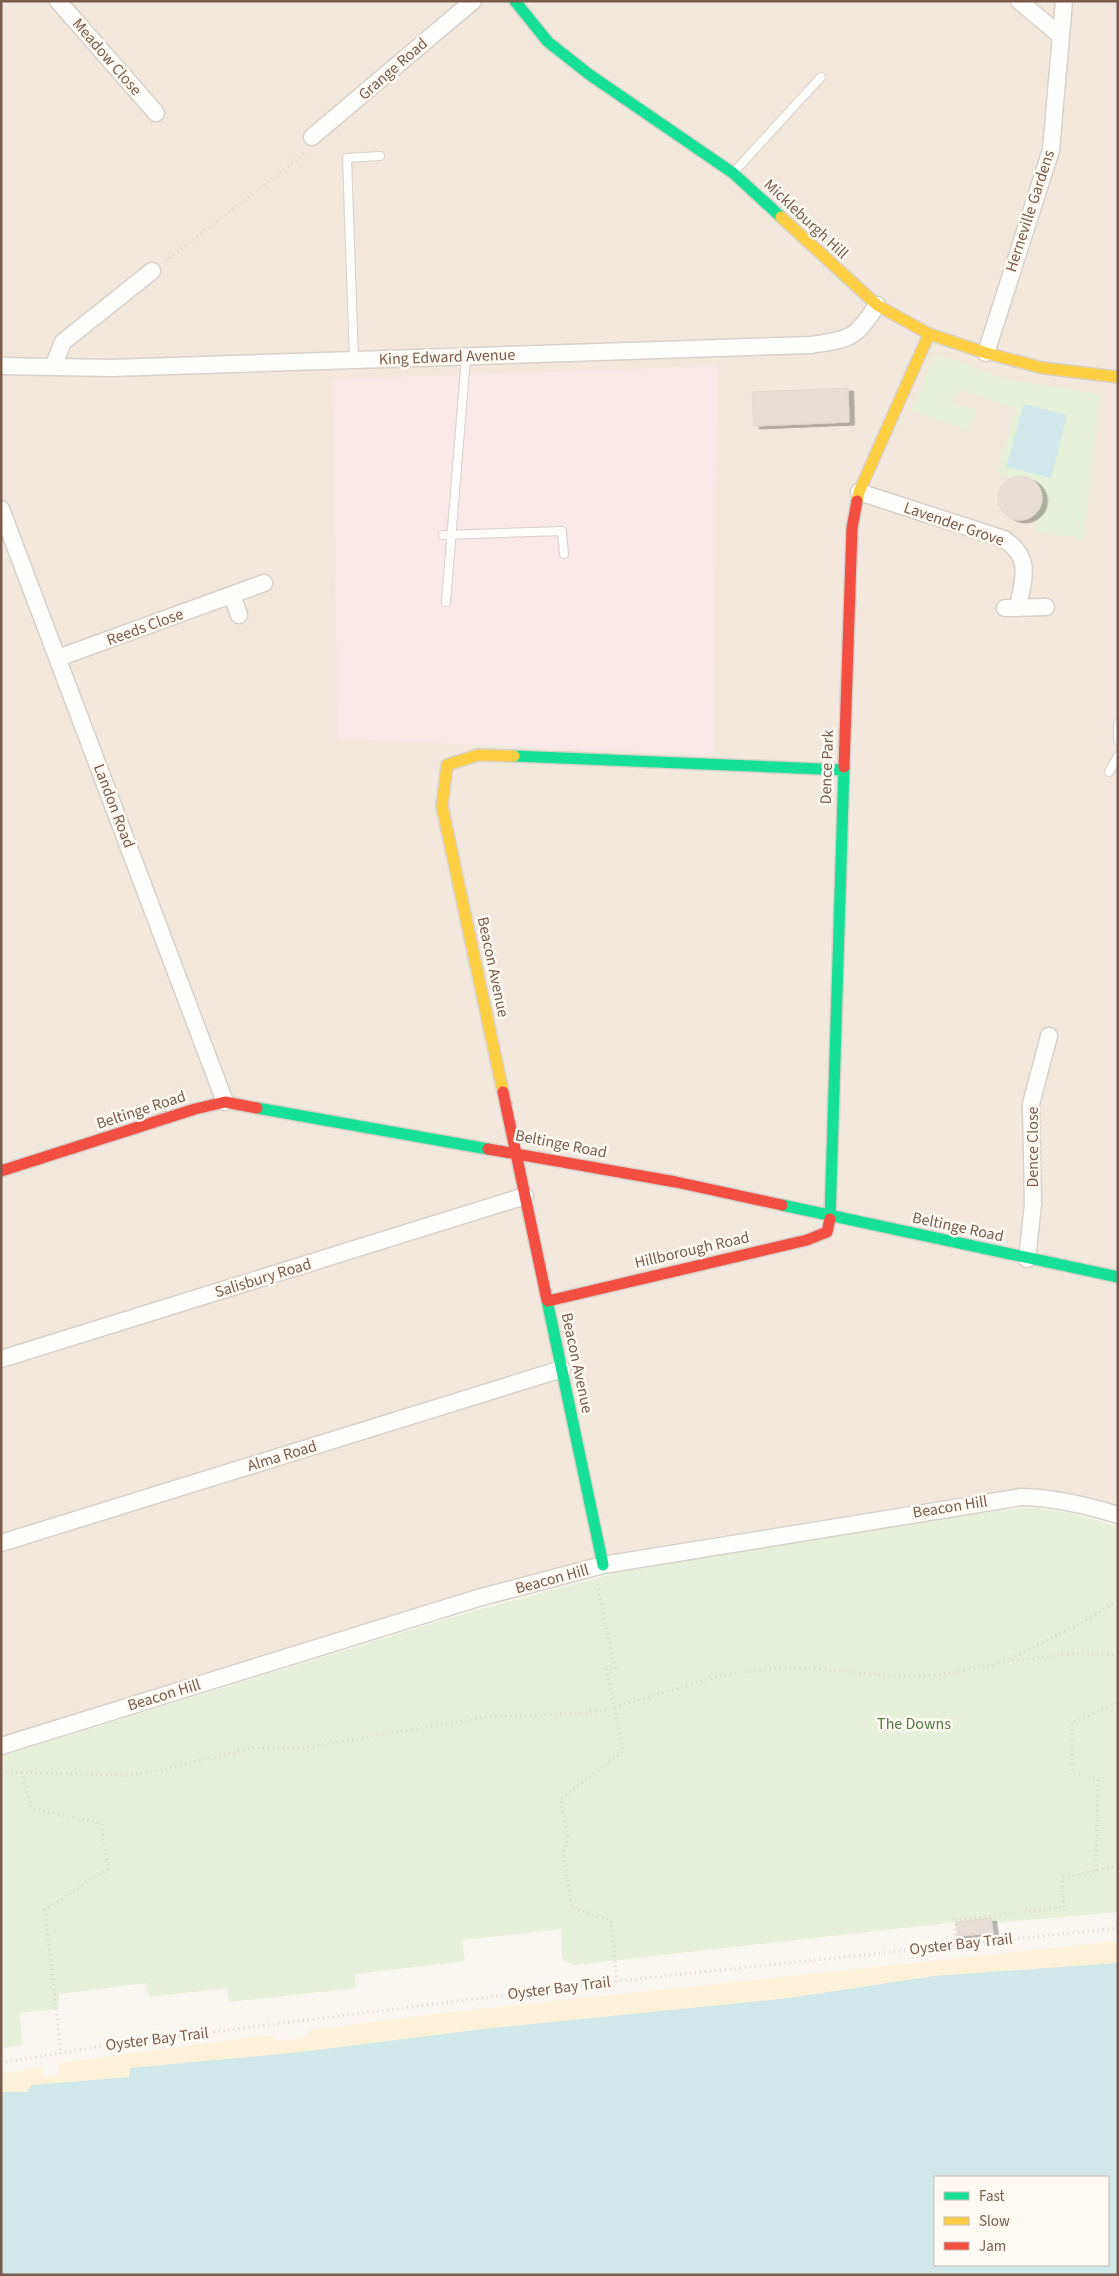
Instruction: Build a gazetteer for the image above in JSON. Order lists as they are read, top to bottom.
{
  "streets": {
    "street": [
      "Meadow Close",
      "Grange Road",
      "Herneville Gardens",
      "Mickleburgh Hill",
      "King Edward Avenue",
      "Lavender Grove",
      "Reeds Close",
      "Dence Park",
      "Landon Road",
      "Beacon Avenue",
      "Beltinge Road",
      "Dence Close",
      "Hillborough Road",
      "Salisbury Road",
      "Alma Road",
      "Beacon Hill"
    ],
    "path": ["Oyster Bay Trail"]
  },
  "crossings": [
    ["Herneville Gardens", "Mickleburgh Hill"],
    ["Mickleburgh Hill", "King Edward Avenue"],
    ["Mickleburgh Hill", "Dence Park"],
    ["Lavender Grove", "Dence Park"],
    ["Reeds Close", "Landon Road"],
    ["Dence Park", "Beacon Avenue"],
    ["Dence Park", "Beltinge Road"],
    ["Dence Park", "Hillborough Road"],
    ["Landon Road", "Beltinge Road"],
    ["Beacon Avenue", "Beltinge Road"],
    ["Beacon Avenue", "Hillborough Road"],
    ["Beacon Avenue", "Salisbury Road"],
    ["Beacon Avenue", "Alma Road"],
    ["Beacon Avenue", "Beacon Hill"],
    ["Beltinge Road", "Dence Close"],
    ["Beltinge Road", "Hillborough Road"]
  ],
  "parks": ["The Downs"],
  "legend": ["Fast", "Slow", "Jam"]
}
